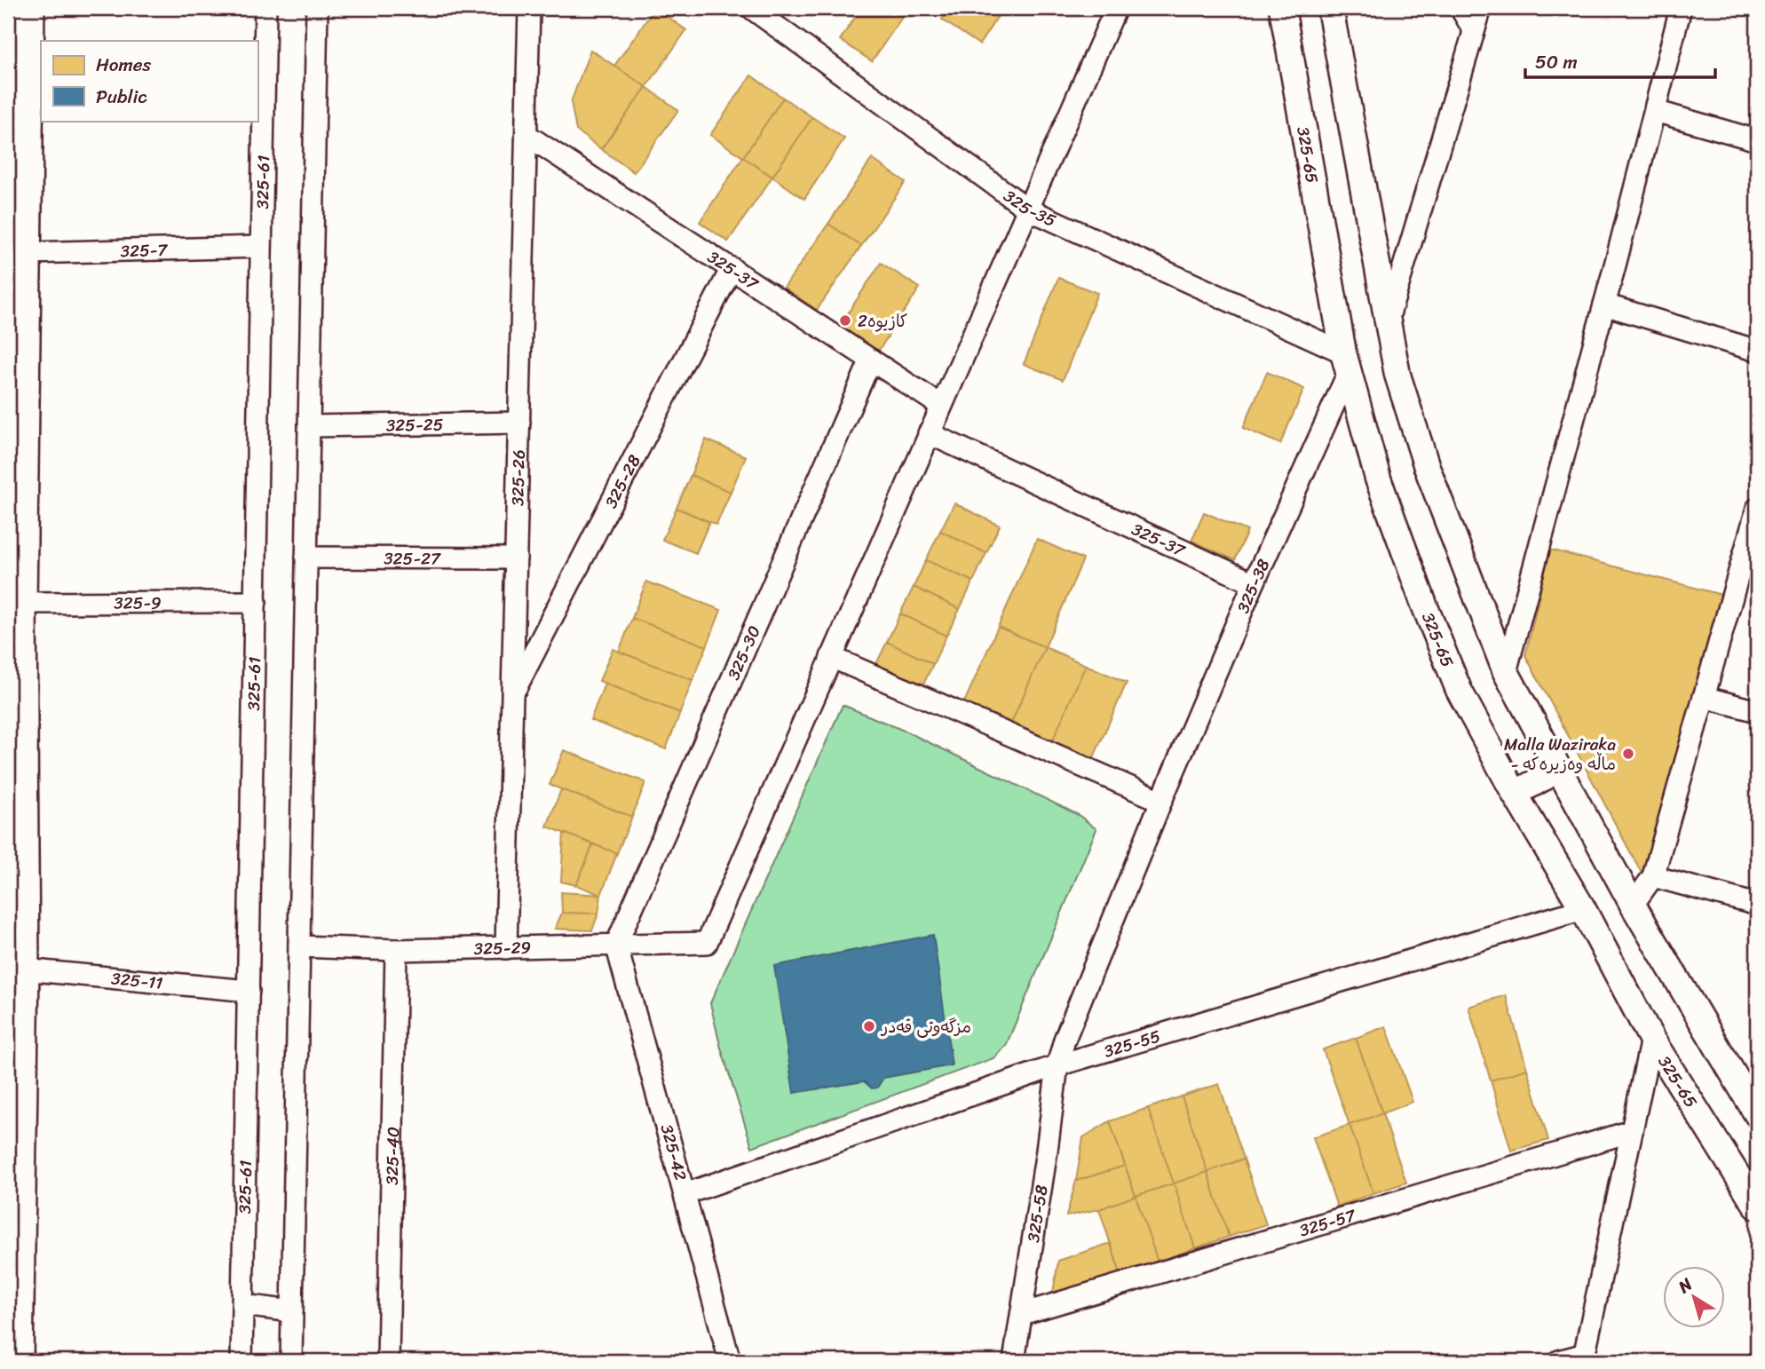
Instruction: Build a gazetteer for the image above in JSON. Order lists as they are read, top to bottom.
{
  "streets": {
    "street": [
      "325-65",
      "325-61",
      "325-35",
      "325-7",
      "325-37",
      "325-25",
      "325-26",
      "325-28",
      "325-27",
      "325-38",
      "325-9",
      "325-30",
      "325-29",
      "325-11",
      "325-55",
      "325-42",
      "325-40",
      "325-58",
      "325-57"
    ]
  },
  "crossings": [
    ["325-65", "325-35"],
    ["325-65", "325-38"],
    ["325-65", "325-55"],
    ["325-61", "325-7"],
    ["325-61", "325-9"],
    ["325-61", "325-11"],
    ["325-35", "325-38"],
    ["325-37", "325-26"],
    ["325-37", "325-28"],
    ["325-37", "325-38"],
    ["325-37", "325-30"],
    ["325-25", "325-26"],
    ["325-26", "325-28"],
    ["325-26", "325-27"],
    ["325-26", "325-29"],
    ["325-38", "325-55"],
    ["325-38", "325-58"],
    ["325-30", "325-29"],
    ["325-30", "325-42"],
    ["325-29", "325-42"],
    ["325-29", "325-40"],
    ["325-55", "325-42"],
    ["325-55", "325-58"],
    ["325-58", "325-57"]
  ],
  "places": ["كازيوه2", "Malla Waziraka - ماڵە وەزیرەکە", "مزگەوتی قەدر"],
  "legend": ["Homes", "Public"],
  "scale_bar": "50 m",
  "north": "top left"
}
